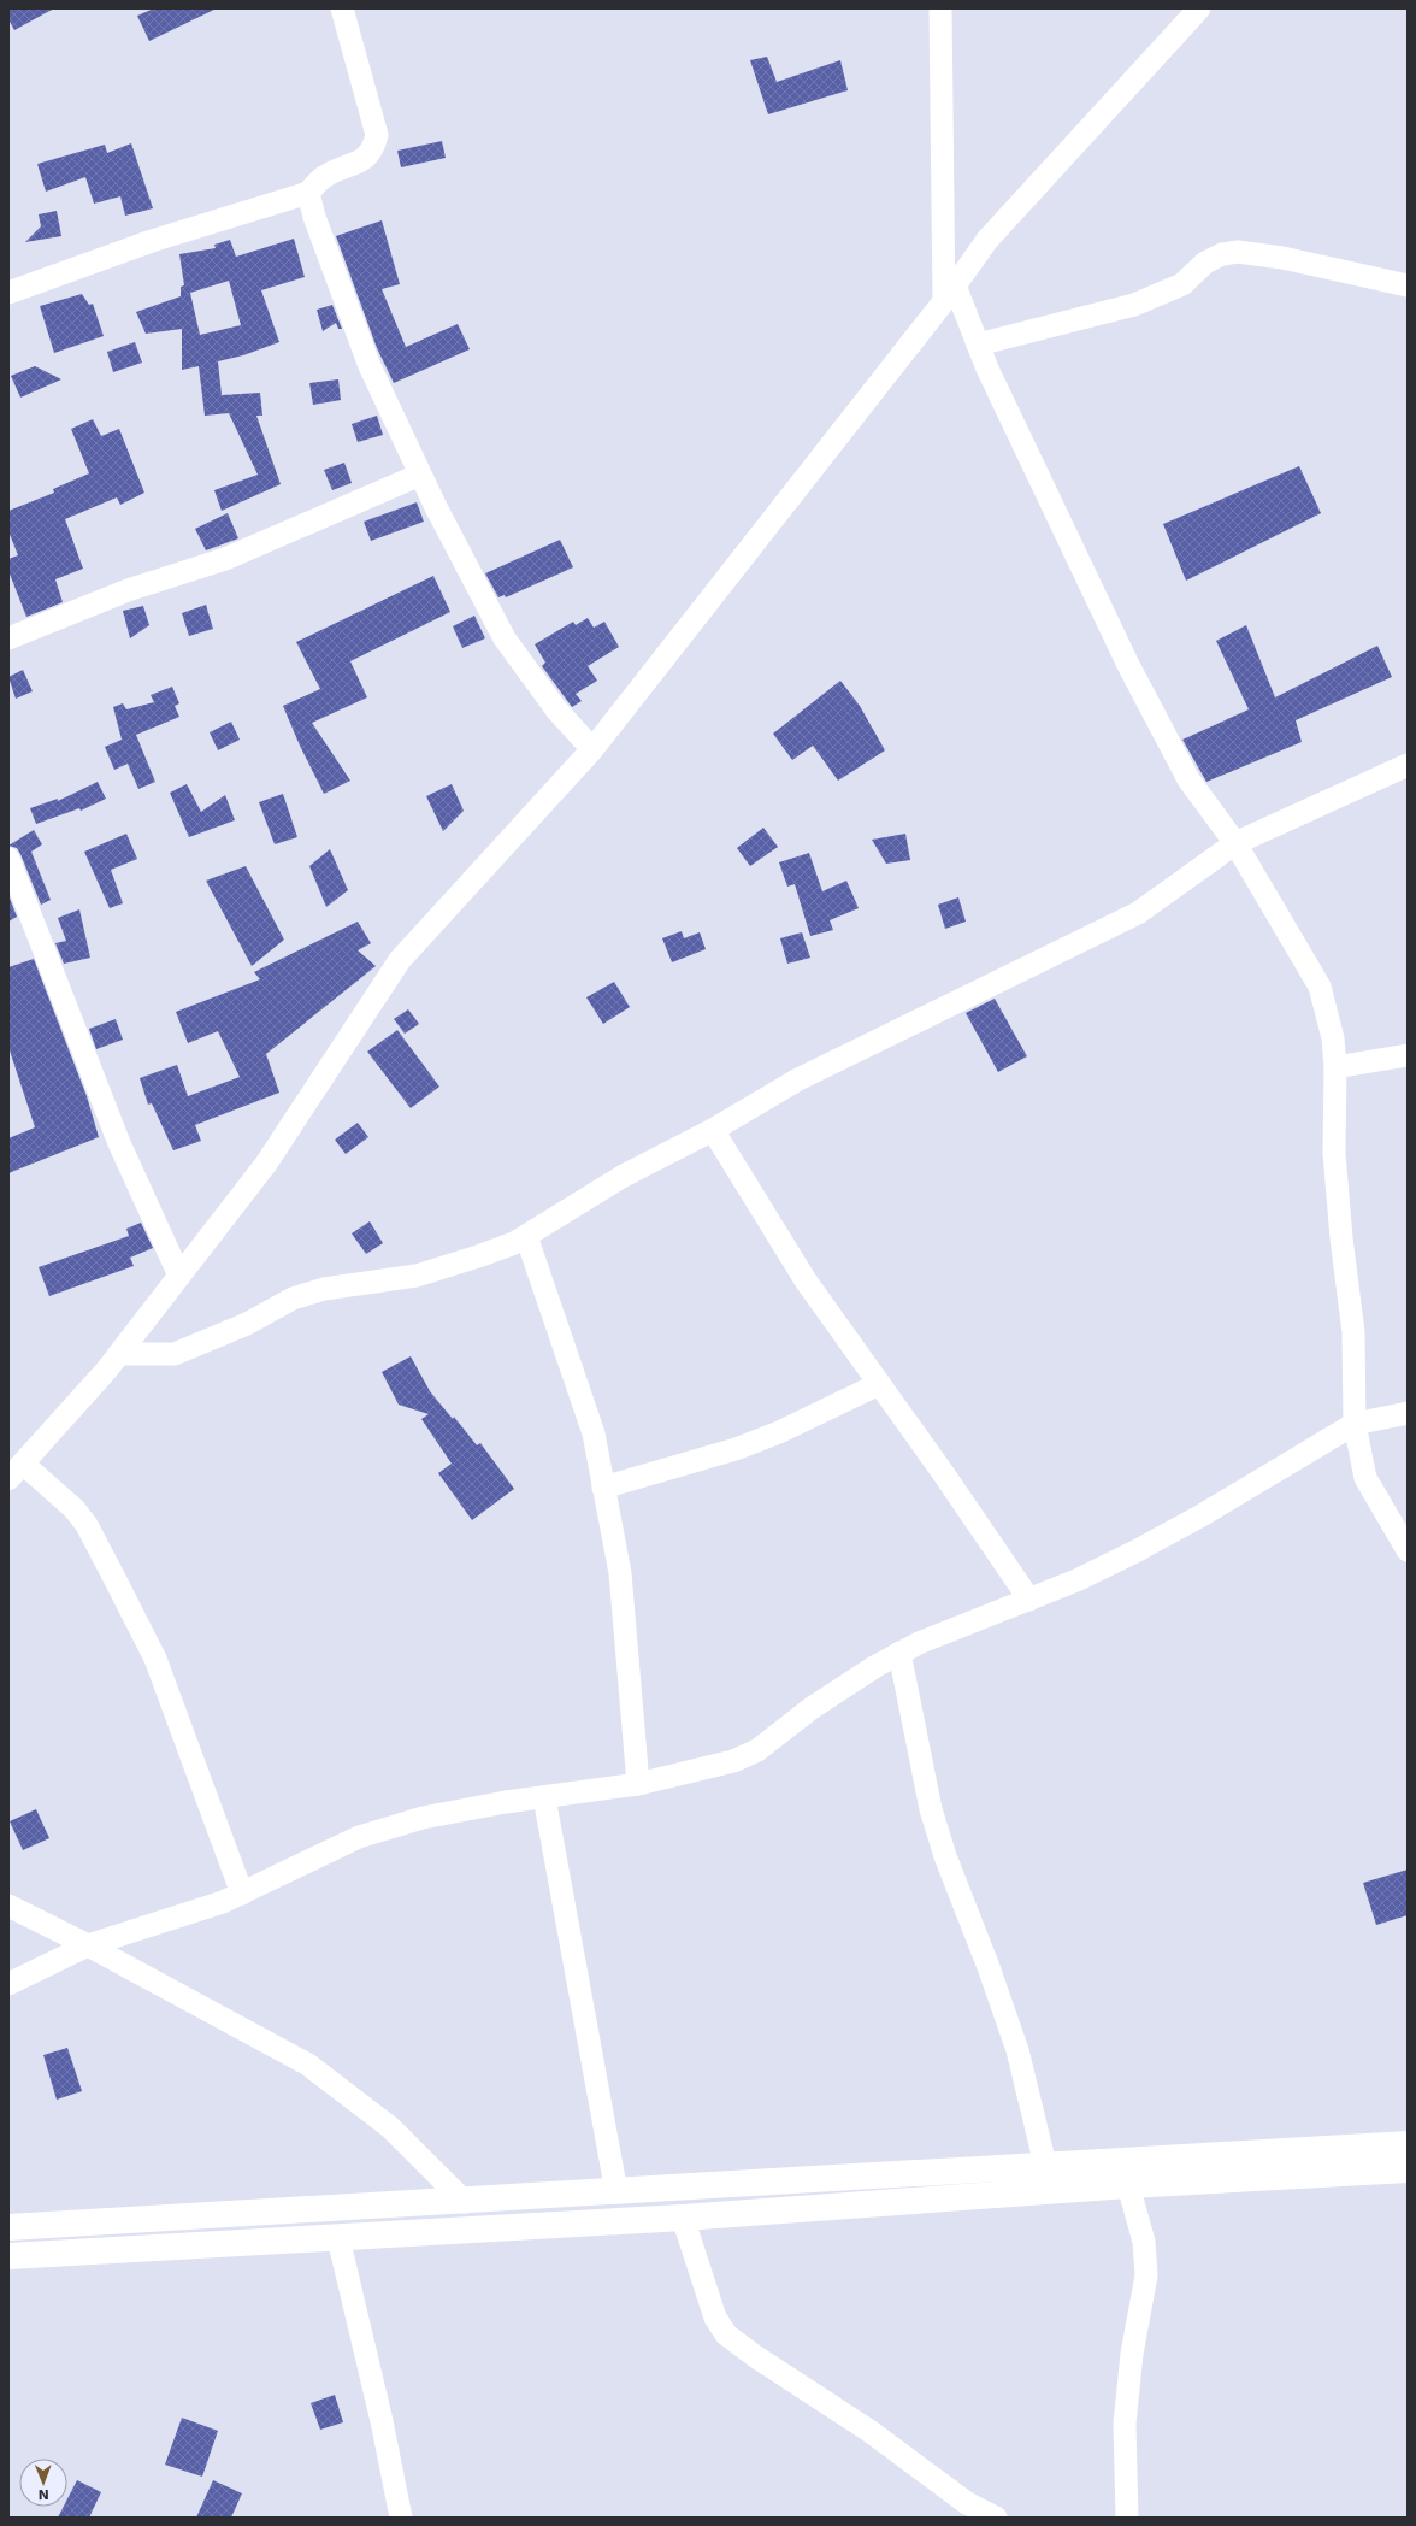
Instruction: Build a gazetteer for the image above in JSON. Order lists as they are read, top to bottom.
{
  "north": "bottom"
}
